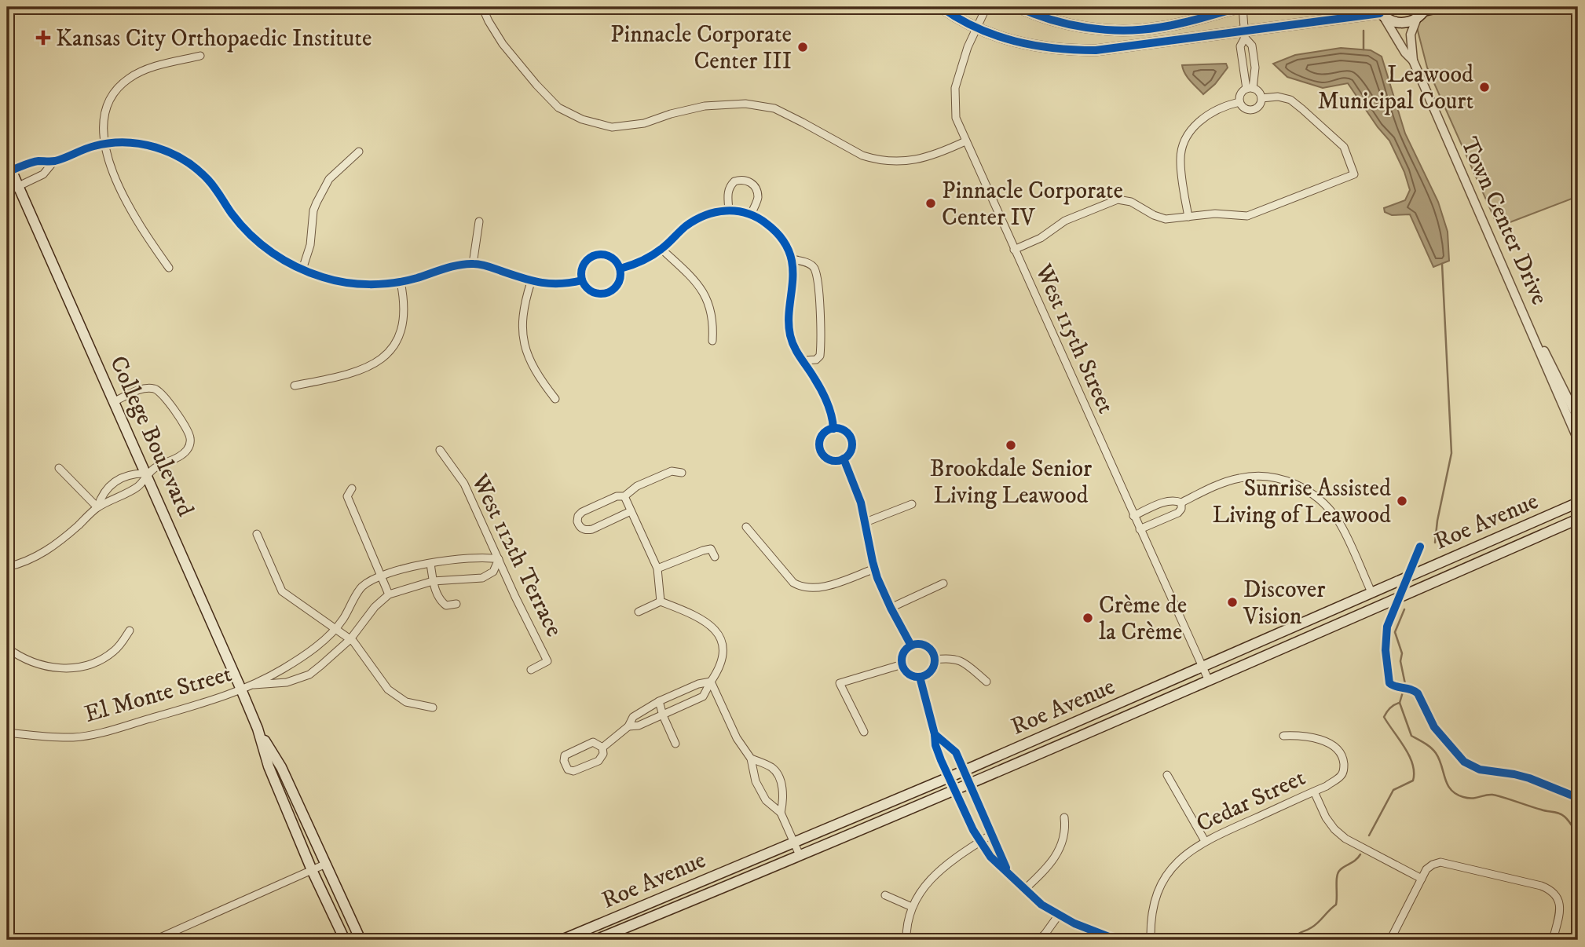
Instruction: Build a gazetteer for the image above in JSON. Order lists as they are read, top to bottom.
{
  "streets": {
    "main road": ["College Boulevard", "Roe Avenue"],
    "street": [
      "Town Center Drive",
      "West 115th Street",
      "West 112th Terrace",
      "El Monte Street",
      "Cedar Street"
    ]
  },
  "crossings": [
    ["West 115th Street", "Roe Avenue"],
    ["College Boulevard", "El Monte Street"],
    ["West 112th Terrace", "El Monte Street"]
  ],
  "places": {
    "health": ["Kansas City Orthopaedic Institute"],
    "other": [
      "Pinnacle Corporate Center III",
      "Leawood Municipal Court",
      "Pinnacle Corporate Center IV",
      "Brookdale Senior Living Leawood",
      "Sunrise Assisted Living of Leawood",
      "Discover Vision",
      "Crème de la Crème"
    ]
  }
}
